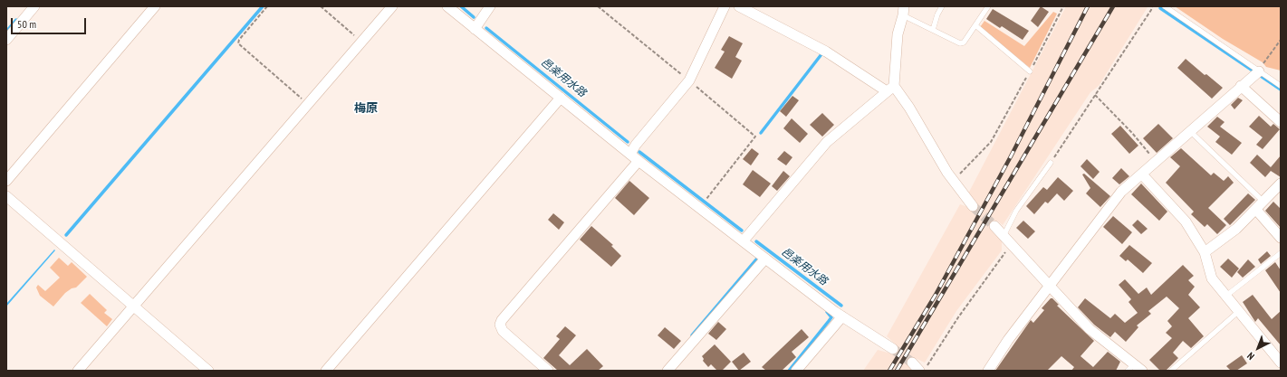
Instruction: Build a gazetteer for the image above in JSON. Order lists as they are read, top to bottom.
{
  "districts": ["梅原"],
  "water": ["邑楽用水路"],
  "scale_bar": "50 m",
  "north": "bottom left"
}
